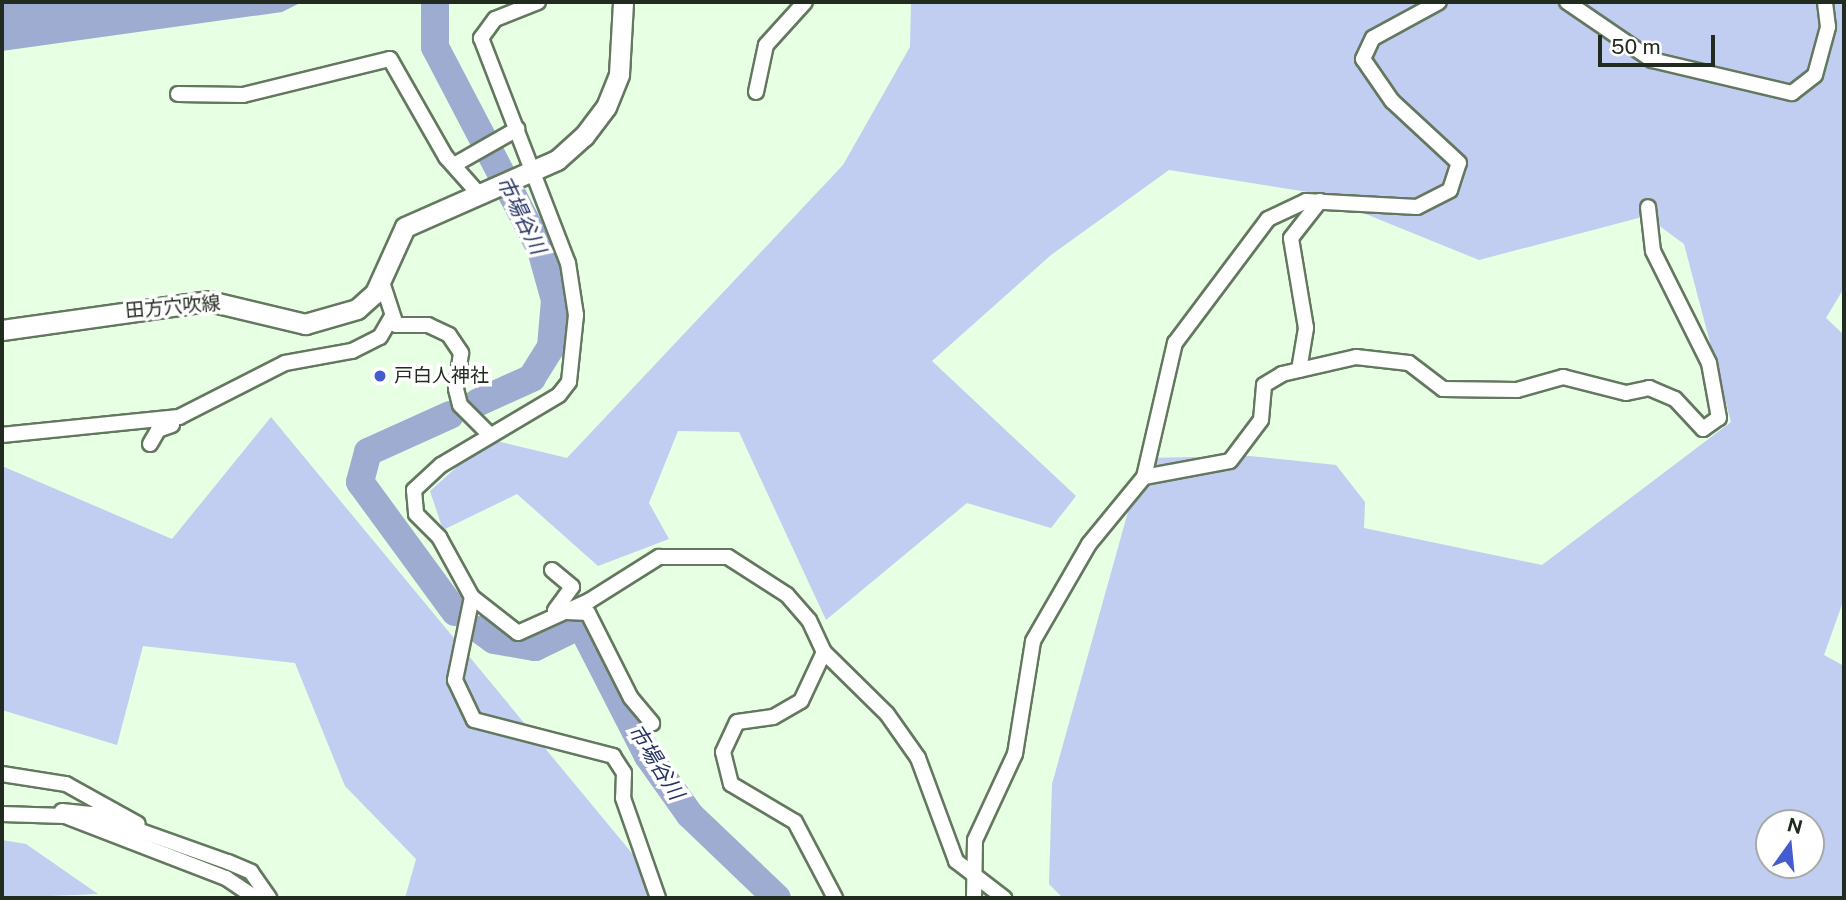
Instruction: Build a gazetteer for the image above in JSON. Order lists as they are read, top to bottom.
{
  "streets": {
    "main road": ["田方穴吹線"]
  },
  "water": ["市場谷川"],
  "places": ["戸白人神社"],
  "scale_bar": "50 m",
  "north": "top"
}
